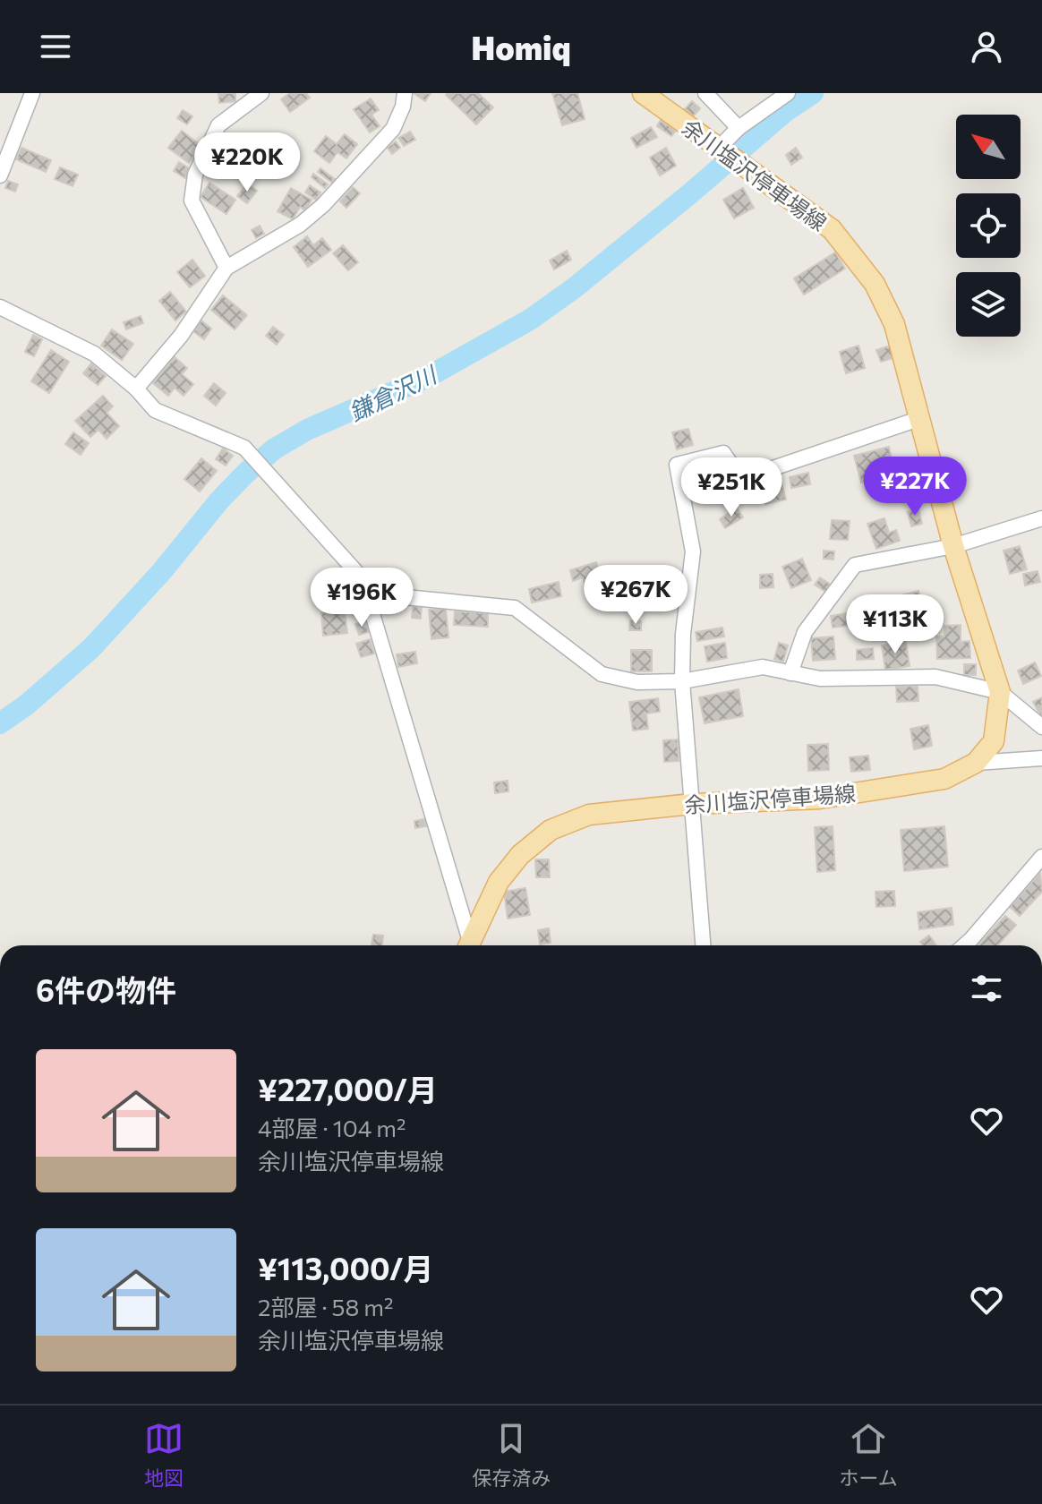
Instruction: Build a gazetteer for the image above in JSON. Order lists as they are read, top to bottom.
{
  "streets": {
    "main road": ["余川塩沢停車場線"]
  },
  "water": ["鎌倉沢川"],
  "north": "top left",
  "page": {
    "header": "Homiq",
    "price": [
      "¥220K",
      "¥227K",
      "¥251K",
      "¥267K",
      "¥196K",
      "¥113K"
    ],
    "heading": "6件の物件",
    "list": [
      {
        "name": "¥227,000/月",
        "note": "4部屋 · 104 m² · 余川塩沢停車場線"
      },
      {
        "name": "¥113,000/月",
        "note": "2部屋 · 58 m² · 余川塩沢停車場線"
      }
    ],
    "tabs": ["地図", "保存済み", "ホーム"]
  }
}
